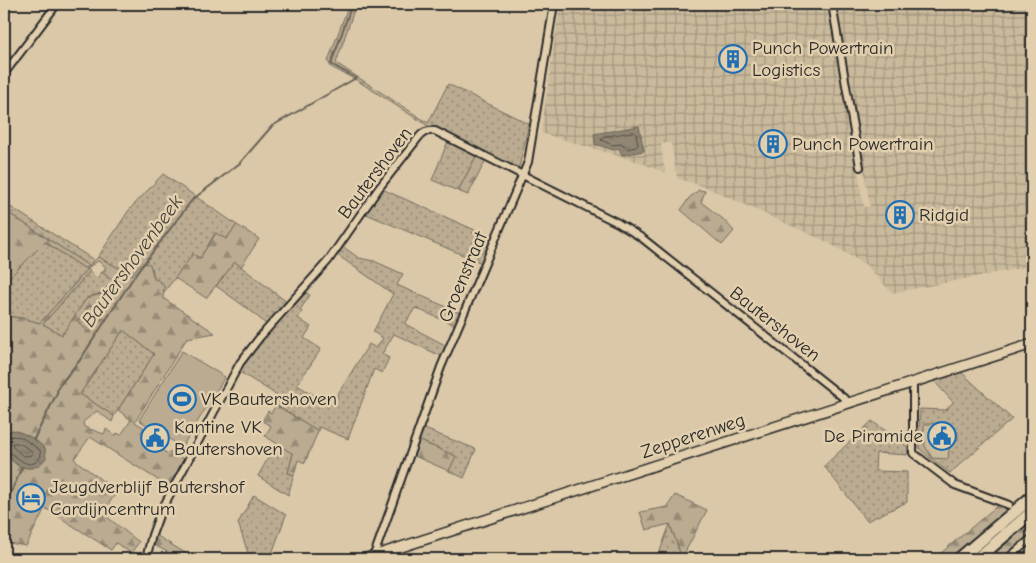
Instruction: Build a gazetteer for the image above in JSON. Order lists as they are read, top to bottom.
{
  "streets": {
    "street": ["Bautershoven", "Groenstraat", "Zepperenweg"]
  },
  "crossings": [
    ["Bautershoven", "Groenstraat"],
    ["Bautershoven", "Zepperenweg"],
    ["Groenstraat", "Zepperenweg"]
  ],
  "water": ["Bautershovenbeek"],
  "places": {
    "building": ["Punch Powertrain Logistics", "Punch Powertrain", "Ridgid"],
    "sports": ["VK Bautershoven"],
    "public building": ["De Piramide", "Kantine VK Bautershoven"],
    "hotel": ["Jeugdverblijf Bautershof Cardijncentrum"]
  }
}
